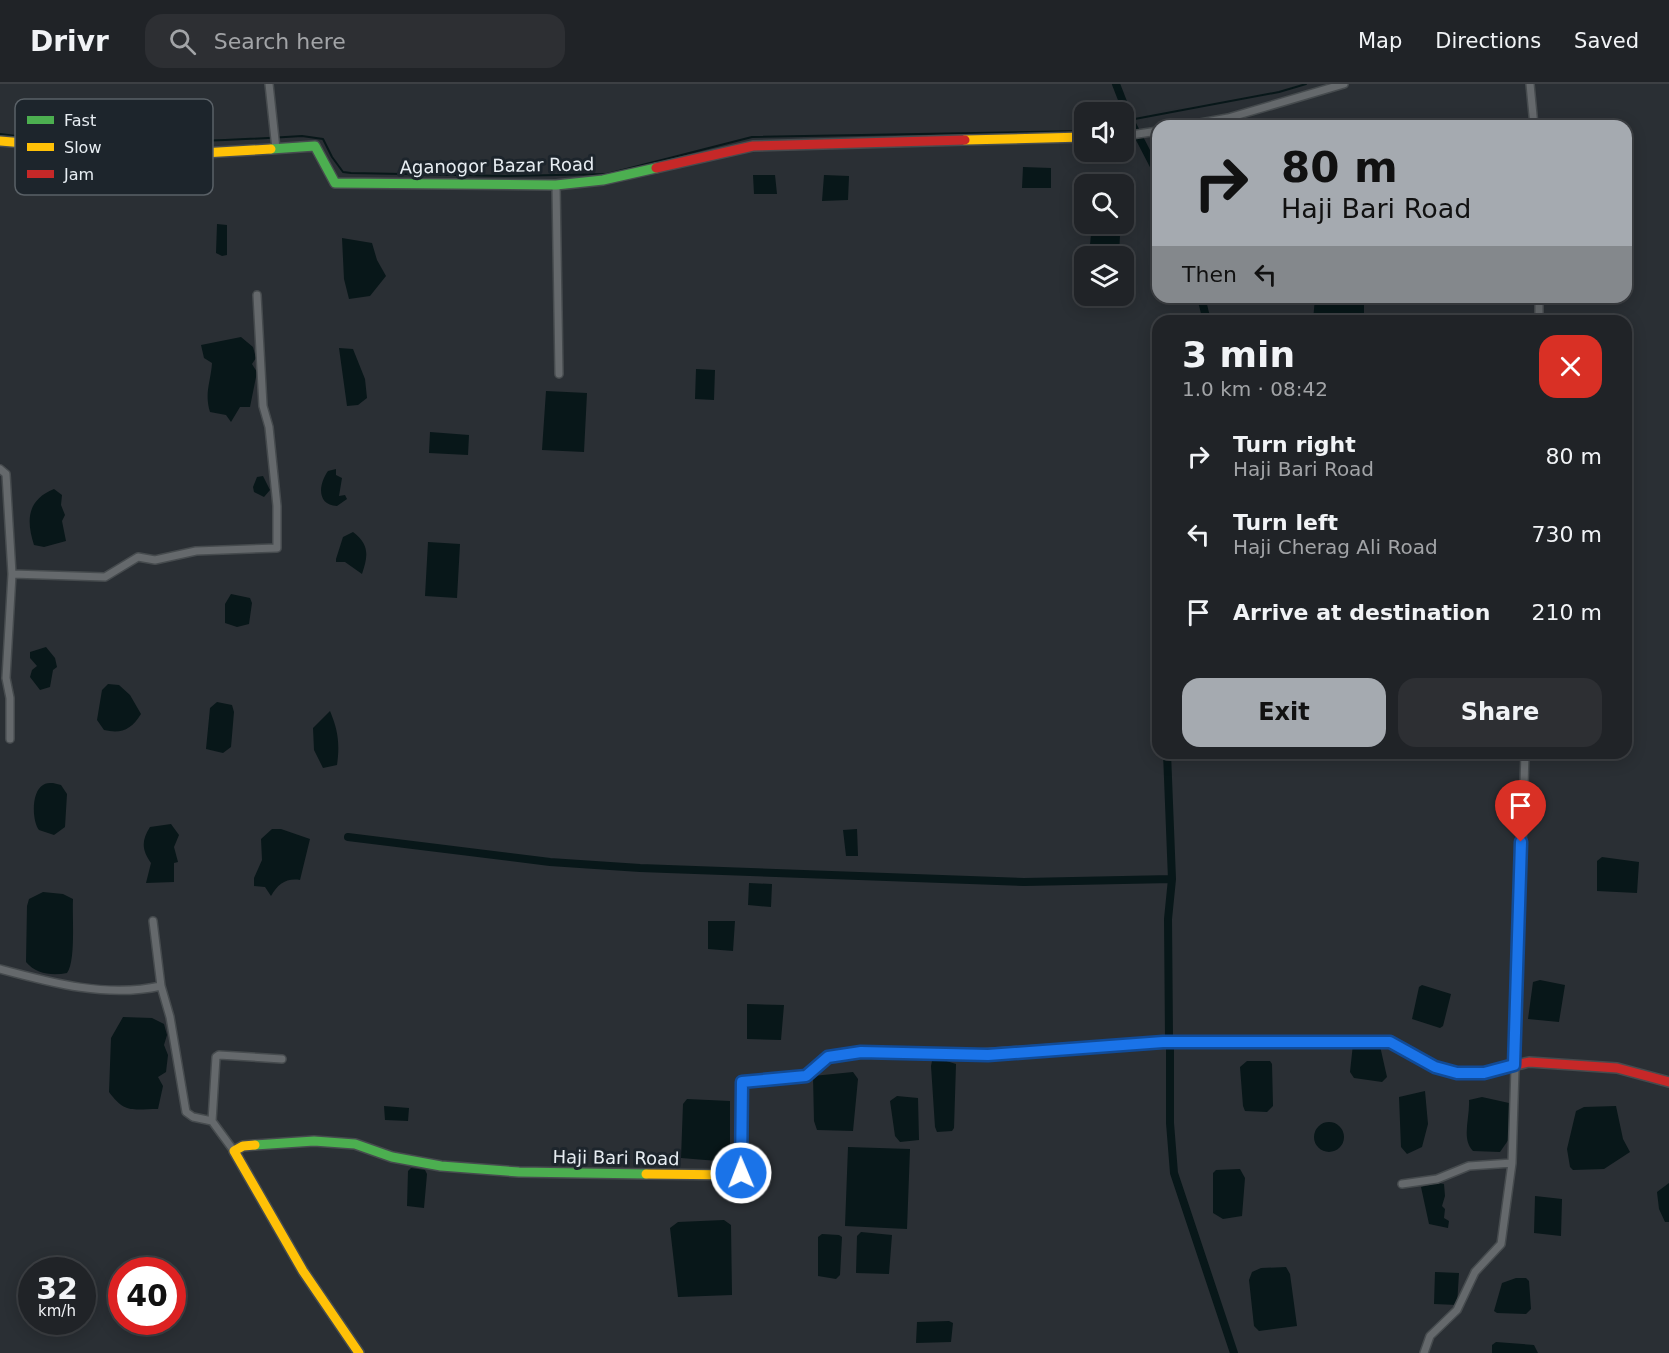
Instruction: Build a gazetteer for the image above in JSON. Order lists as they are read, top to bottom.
{
  "streets": {
    "street": ["Aganogor Bazar Road", "Haji Bari Road"]
  },
  "legend": ["Fast", "Slow", "Jam"],
  "page": {
    "header": "Drivr",
    "search": "Search here",
    "nav": ["Map", "Directions", "Saved"],
    "turn": ["80 m", "Haji Bari Road"],
    "then": "Then",
    "heading": ["3 min", "1.0 km · 08:42"],
    "list": [
      {
        "name": "Turn right",
        "note": "Haji Bari Road",
        "value": "80 m"
      },
      {
        "name": "Turn left",
        "note": "Haji Cherag Ali Road",
        "value": "730 m"
      },
      {
        "name": "Arrive at destination",
        "value": "210 m"
      }
    ],
    "buttons": ["Exit", "Share"],
    "speed": "32 km/h",
    "limit": "40"
  }
}
